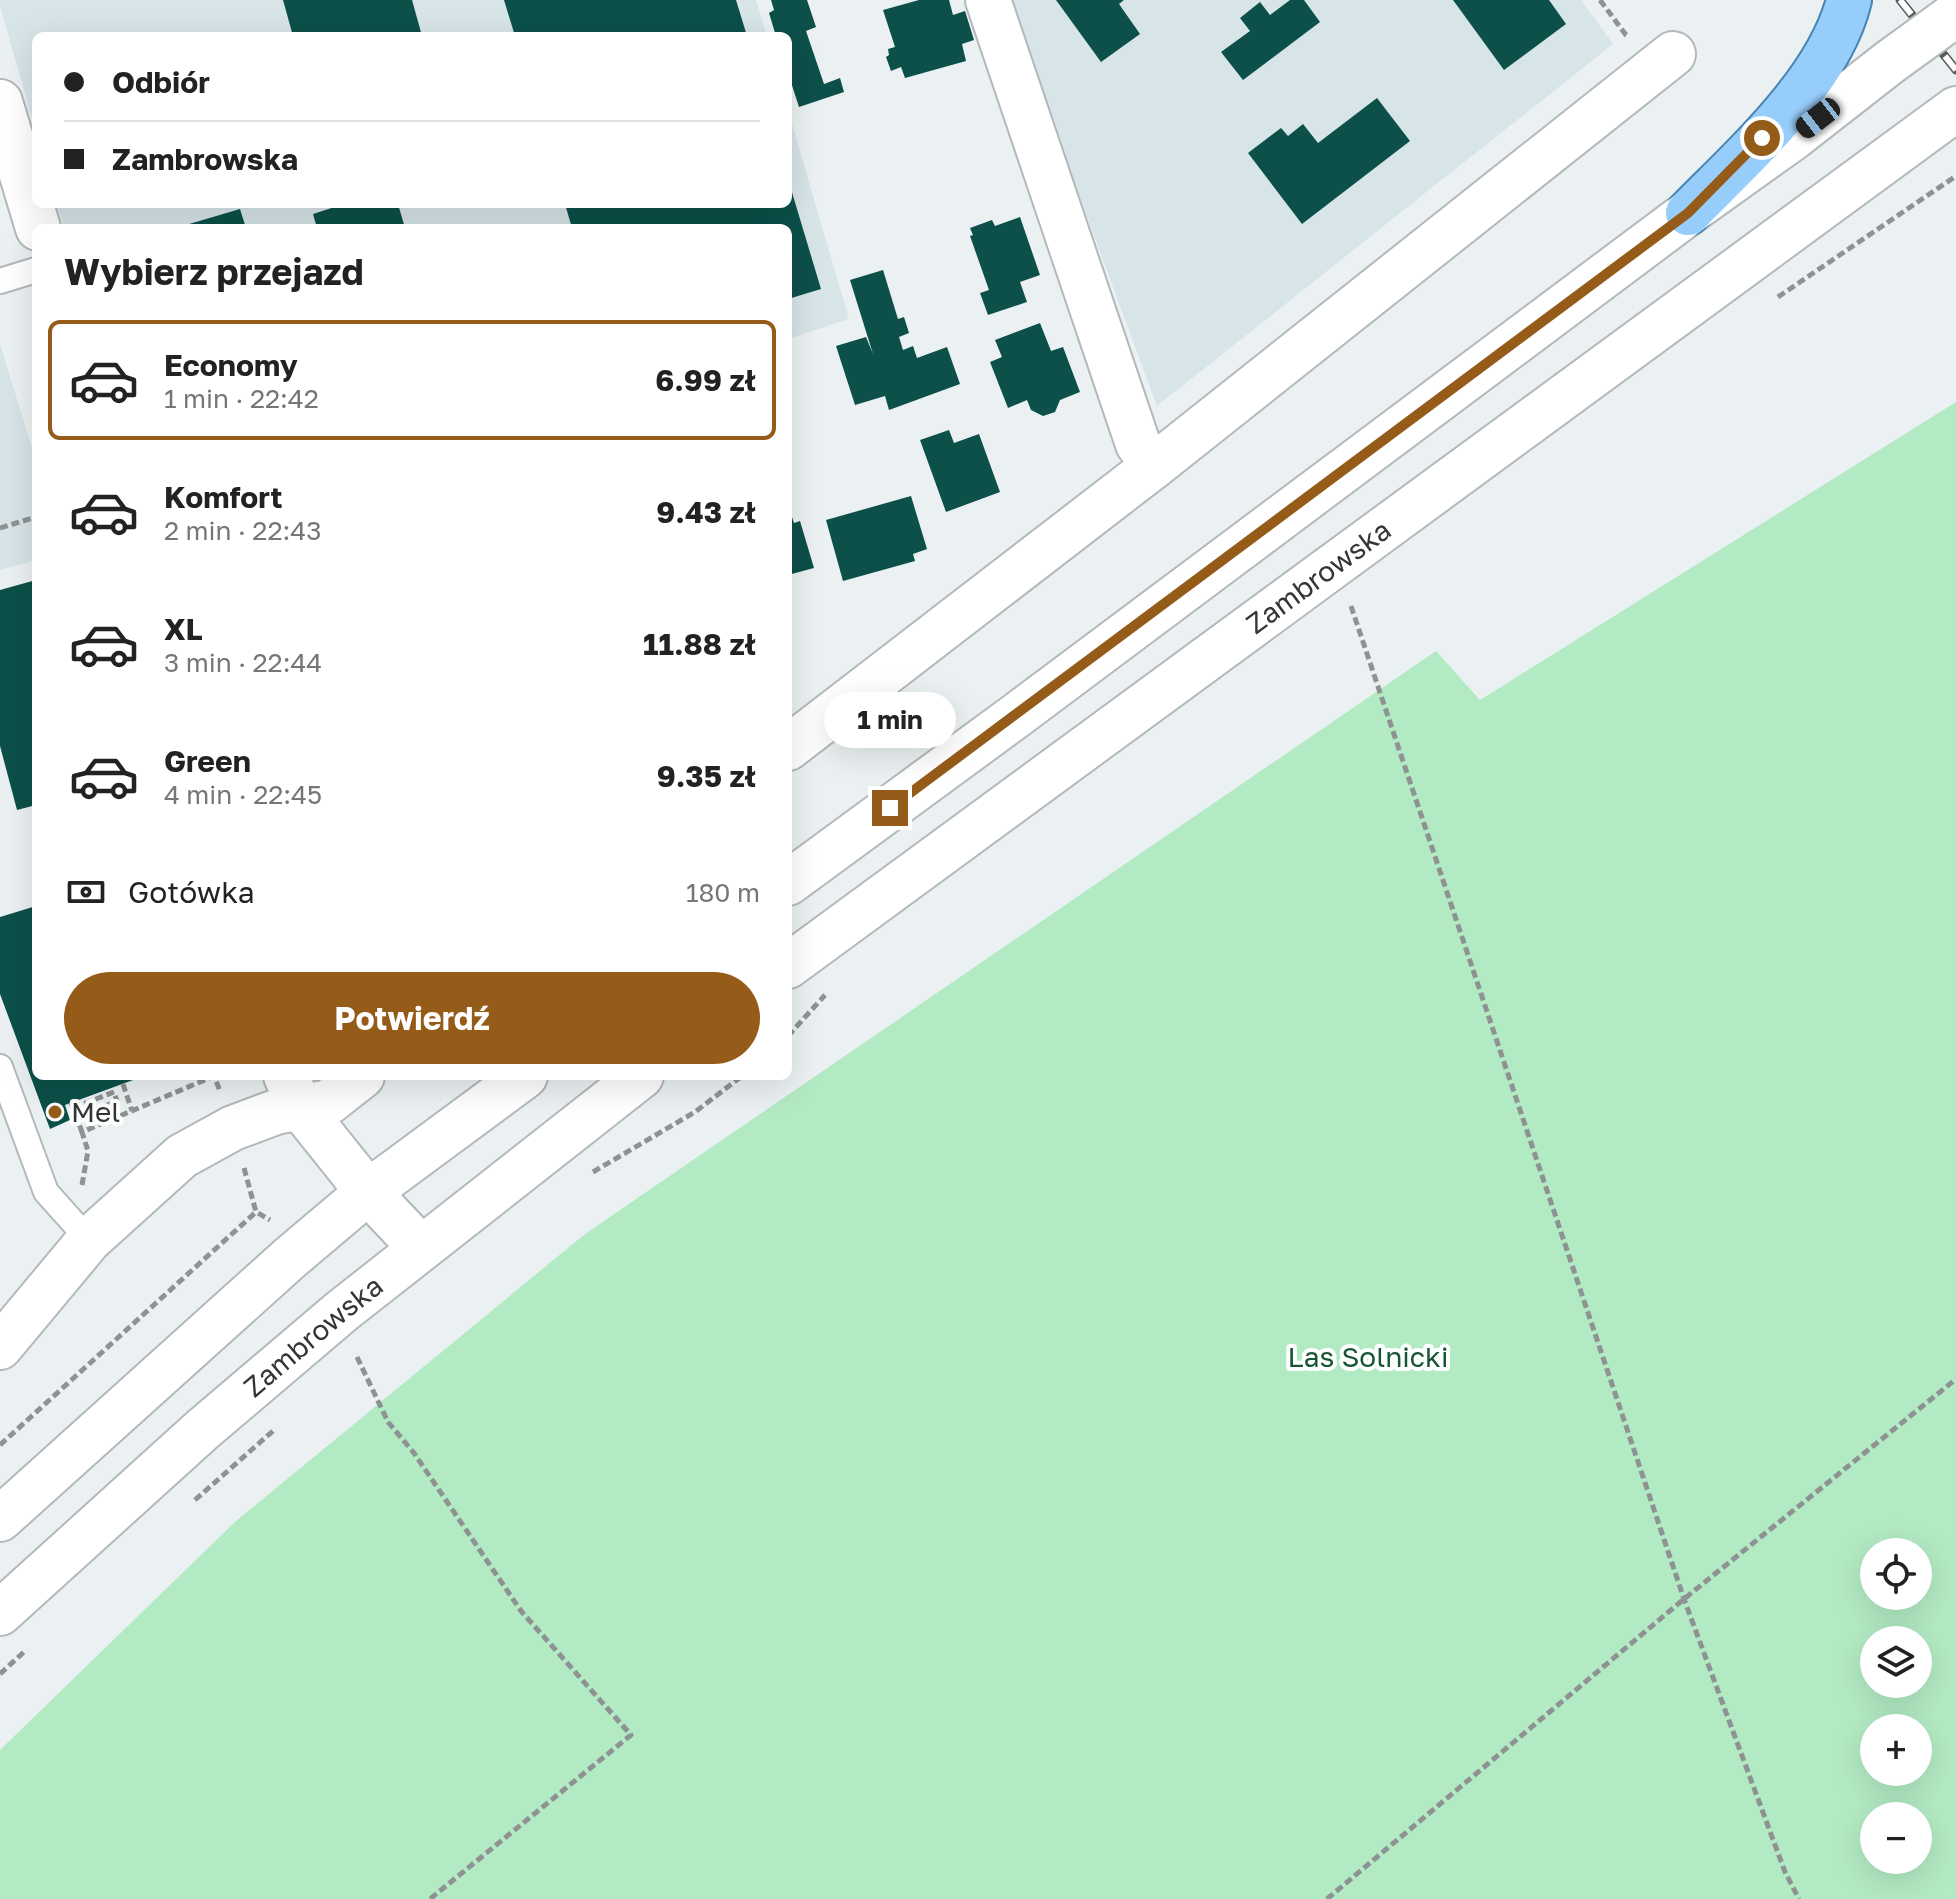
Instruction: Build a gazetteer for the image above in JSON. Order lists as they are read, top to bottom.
{
  "streets": {
    "main road": ["Zambrowska"]
  },
  "parks": ["Las Solnicki"],
  "places": ["Mel"],
  "page": {
    "banner": ["Odbiór", "Zambrowska"],
    "heading": "Wybierz przejazd",
    "list": [
      {
        "name": "Economy",
        "note": "1 min · 22:42",
        "value": "6.99 zł"
      },
      {
        "name": "Komfort",
        "note": "2 min · 22:43",
        "value": "9.43 zł"
      },
      {
        "name": "XL",
        "note": "3 min · 22:44",
        "value": "11.88 zł"
      },
      {
        "name": "Green",
        "note": "4 min · 22:45",
        "value": "9.35 zł"
      }
    ],
    "bubble": "1 min",
    "pay": ["Gotówka", "180 m"],
    "buttons": "Potwierdź",
    "map_buttons": ["+", "−"]
  }
}
